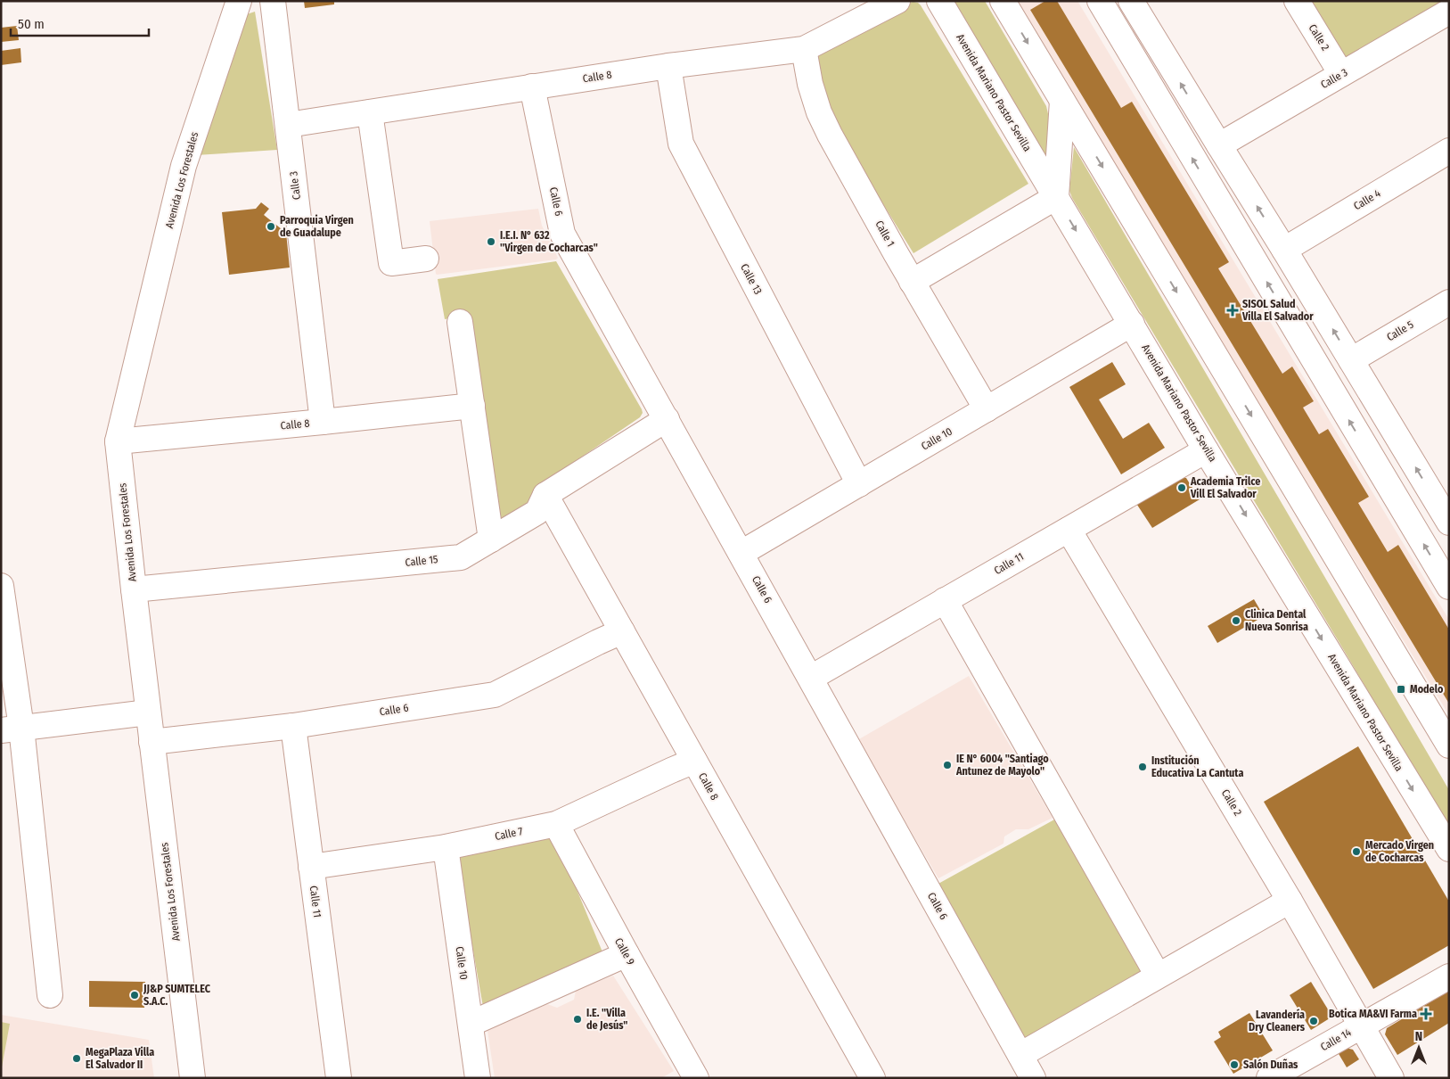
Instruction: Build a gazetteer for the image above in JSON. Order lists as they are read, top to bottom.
{
  "streets": {
    "street": [
      "Calle 2",
      "Calle 8",
      "Calle 3",
      "Avenida Mariano Pastor Sevilla",
      "Avenida Los Forestales",
      "Calle 4",
      "Calle 6",
      "Calle 1",
      "Calle 13",
      "Calle 5",
      "Calle 10",
      "Calle 15",
      "Calle 11",
      "Calle 7",
      "Calle 9",
      "Calle 14"
    ]
  },
  "crossings": [
    ["Calle 2", "Calle 3"],
    ["Calle 2", "Calle 11"],
    ["Calle 2", "Calle 14"],
    ["Calle 8", "Calle 3"],
    ["Calle 8", "Avenida Los Forestales"],
    ["Calle 8", "Calle 6"],
    ["Calle 8", "Calle 1"],
    ["Calle 8", "Calle 13"],
    ["Calle 8", "Calle 15"],
    ["Calle 8", "Calle 7"],
    ["Avenida Mariano Pastor Sevilla", "Calle 10"],
    ["Avenida Mariano Pastor Sevilla", "Calle 11"],
    ["Avenida Los Forestales", "Calle 6"],
    ["Avenida Los Forestales", "Calle 15"],
    ["Calle 6", "Calle 10"],
    ["Calle 6", "Calle 15"],
    ["Calle 6", "Calle 11"],
    ["Calle 1", "Calle 10"],
    ["Calle 13", "Calle 10"],
    ["Calle 10", "Calle 7"],
    ["Calle 11", "Calle 7"],
    ["Calle 7", "Calle 9"]
  ],
  "places": {
    "other": [
      "Parroquia Virgen de Guadalupe",
      "I.E.I. N° 632 \"Virgen de Cocharcas\"",
      "Academia Trilce Vill El Salvador",
      "Clinica Dental Nueva Sonrisa",
      "IE N° 6004 \"Santiago Antunez de Mayolo\"",
      "Institución Educativa La Cantuta",
      "Mercado Virgen de Cocharcas",
      "JJ&P SUMTELEC S.A.C.",
      "I.E. \"Villa de Jesús\"",
      "Lavandería Dry Cleaners",
      "MegaPlaza Villa El Salvador II",
      "Salón Duñas"
    ],
    "health": ["SISOL Salud Villa El Salvador", "Botica MA&VI Farma"],
    "transit": ["Modelo"]
  },
  "scale_bar": "50 m",
  "north": "top"
}
